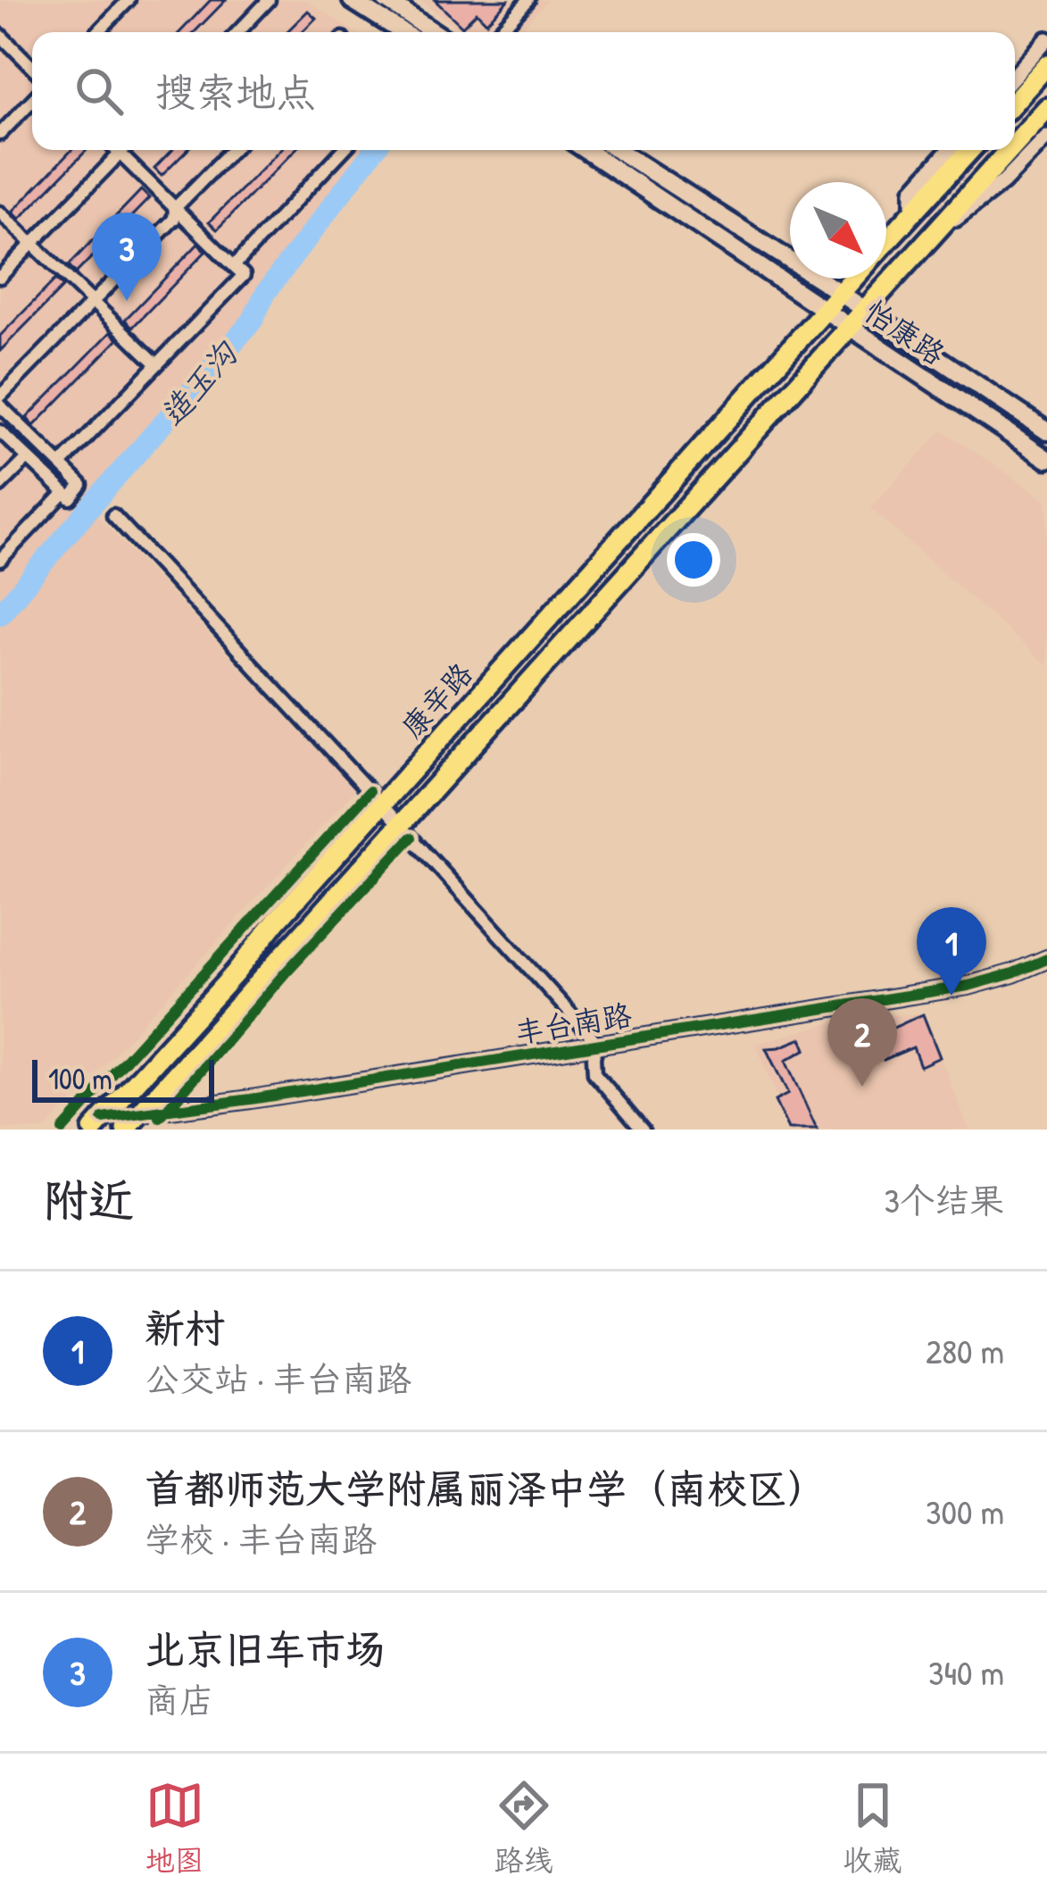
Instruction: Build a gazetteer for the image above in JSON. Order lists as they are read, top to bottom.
{
  "streets": {
    "main road": ["怡康路", "康辛路"],
    "street": ["丰台南路"]
  },
  "crossings": [
    ["怡康路", "康辛路"],
    ["康辛路", "丰台南路"]
  ],
  "water": ["造玉沟"],
  "scale_bar": "100 m",
  "north": "bottom right",
  "page": {
    "search": "搜索地点",
    "pins": ["3", "1", "2"],
    "scale": "100 m",
    "heading": ["附近", "3个结果"],
    "list": [
      {
        "mark": "1",
        "name": "新村",
        "note": "公交站 · 丰台南路",
        "value": "280 m"
      },
      {
        "mark": "2",
        "name": "首都师范大学附属丽泽中学（南校区）",
        "note": "学校 · 丰台南路",
        "value": "300 m"
      },
      {
        "mark": "3",
        "name": "北京旧车市场",
        "note": "商店",
        "value": "340 m"
      }
    ],
    "nav": ["地图", "路线", "收藏"]
  }
}
